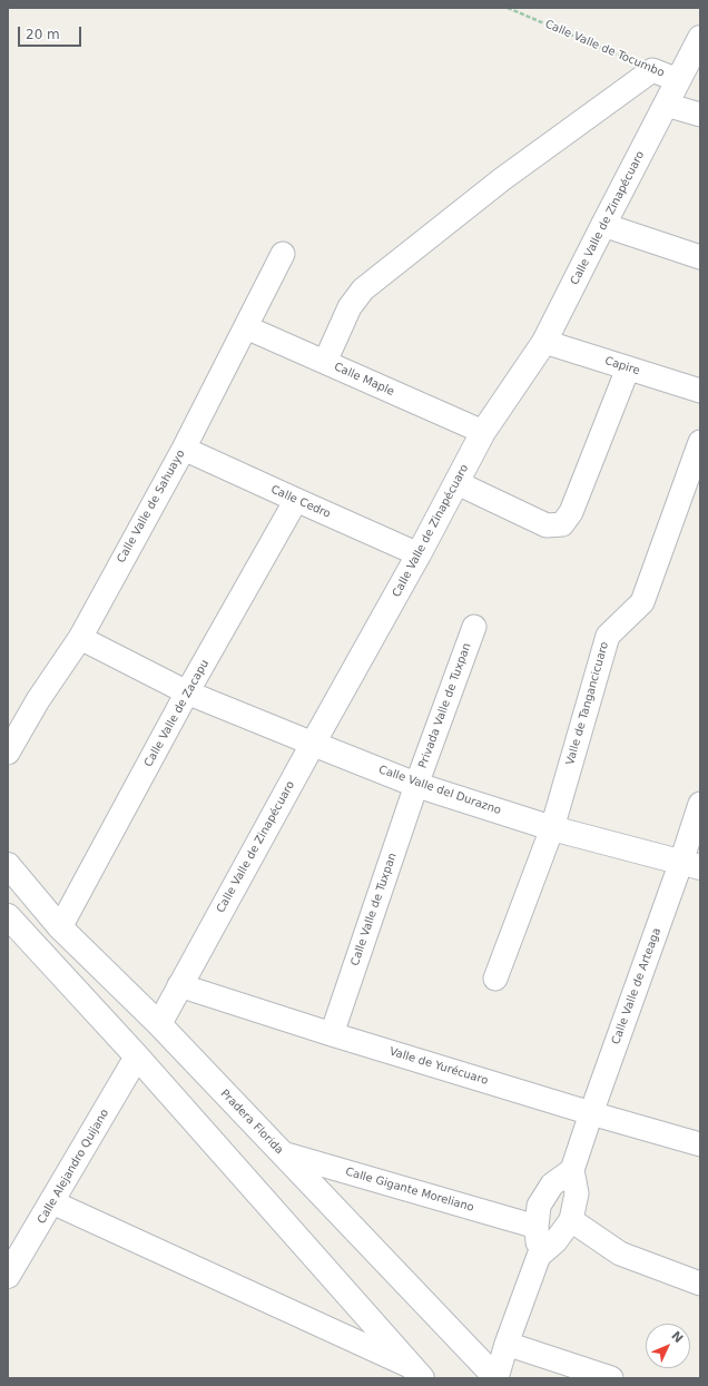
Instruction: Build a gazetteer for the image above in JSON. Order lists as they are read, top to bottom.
{
  "streets": {
    "street": [
      "Calle Valle de Tocumbo",
      "Calle Valle de Zinapécuaro",
      "Capire",
      "Calle Maple",
      "Calle Cedro",
      "Calle Valle de Sahuayo",
      "Valle de Tangancicuaro",
      "Privada Valle de Tuxpan",
      "Calle Valle de Zacapu",
      "Calle Valle del Durazno",
      "Calle Valle de Tuxpan",
      "Calle Valle de Arteaga",
      "Valle de Yurécuaro",
      "Pradera Florida",
      "Calle Alejandro Quijano",
      "Calle Gigante Moreliano"
    ]
  },
  "crossings": [
    ["Calle Valle de Tocumbo", "Calle Valle de Zinapécuaro"],
    ["Calle Valle de Zinapécuaro", "Capire"],
    ["Calle Valle de Zinapécuaro", "Calle Maple"],
    ["Calle Valle de Zinapécuaro", "Calle Cedro"],
    ["Calle Valle de Zinapécuaro", "Calle Valle del Durazno"],
    ["Calle Valle de Zinapécuaro", "Valle de Yurécuaro"],
    ["Calle Valle de Zinapécuaro", "Pradera Florida"],
    ["Calle Maple", "Calle Valle de Sahuayo"],
    ["Calle Cedro", "Calle Valle de Sahuayo"],
    ["Calle Cedro", "Calle Valle de Zacapu"],
    ["Calle Valle de Sahuayo", "Calle Valle del Durazno"],
    ["Valle de Tangancicuaro", "Calle Valle del Durazno"],
    ["Privada Valle de Tuxpan", "Calle Valle del Durazno"],
    ["Privada Valle de Tuxpan", "Calle Valle de Tuxpan"],
    ["Calle Valle de Zacapu", "Calle Valle del Durazno"],
    ["Calle Valle de Zacapu", "Pradera Florida"],
    ["Calle Valle del Durazno", "Calle Valle de Tuxpan"],
    ["Calle Valle del Durazno", "Calle Valle de Arteaga"],
    ["Calle Valle de Tuxpan", "Valle de Yurécuaro"],
    ["Calle Valle de Arteaga", "Valle de Yurécuaro"],
    ["Calle Valle de Arteaga", "Pradera Florida"],
    ["Calle Valle de Arteaga", "Calle Gigante Moreliano"],
    ["Pradera Florida", "Calle Gigante Moreliano"]
  ],
  "scale_bar": "20 m",
  "north": "top right"
}
